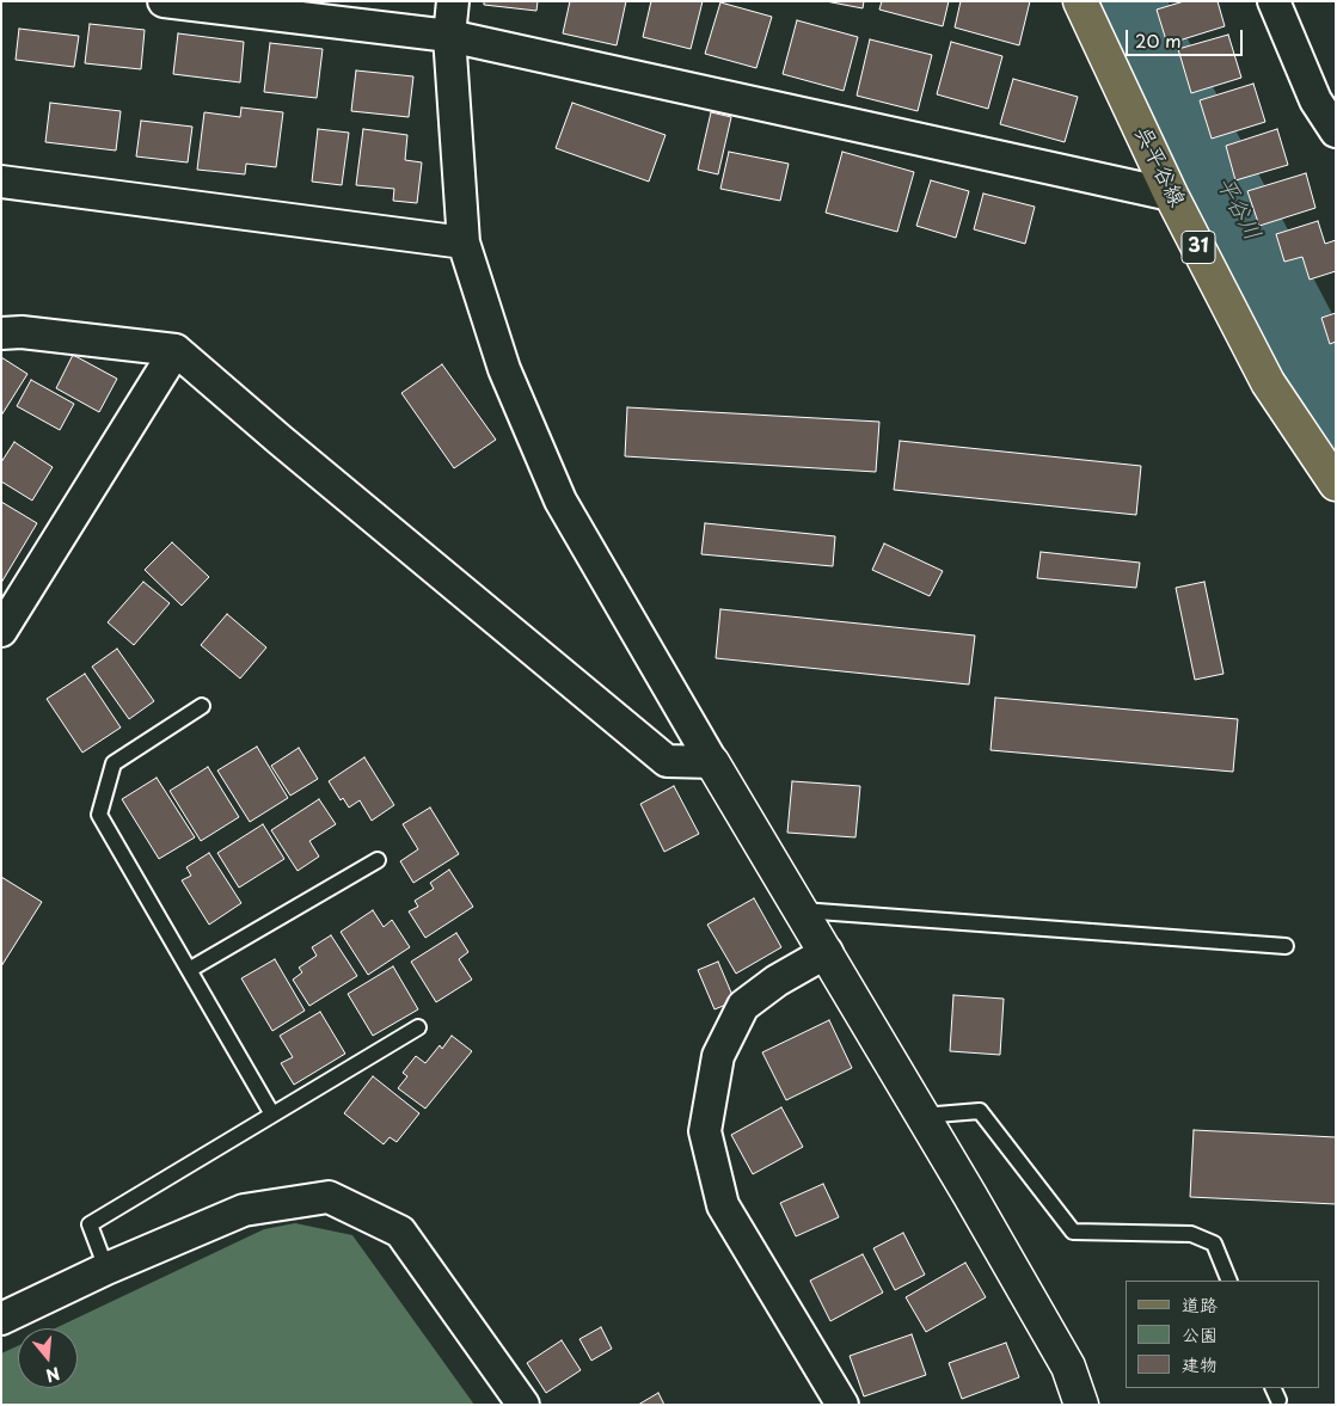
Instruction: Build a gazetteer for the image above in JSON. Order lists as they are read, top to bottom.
{
  "streets": {
    "main road": ["呉平谷線", "31"]
  },
  "water": ["平谷川"],
  "legend": ["道路", "公園", "建物"],
  "scale_bar": "20 m",
  "north": "bottom"
}
